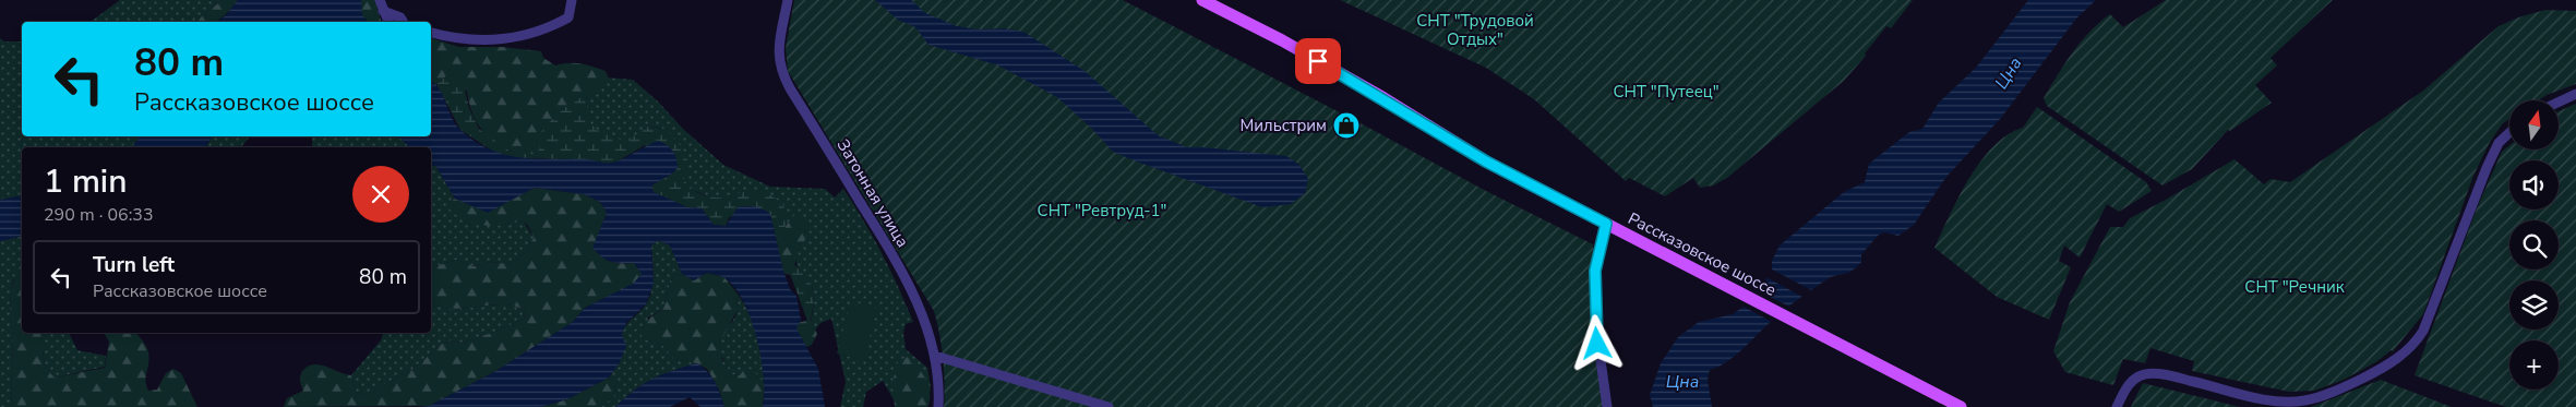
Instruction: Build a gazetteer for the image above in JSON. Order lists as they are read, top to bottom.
{
  "streets": {
    "main road": ["Рассказовское шоссе"],
    "street": ["Затонная улица"]
  },
  "water": ["Цна"],
  "parks": [
    "СНТ \"Трудовой Отдых\"",
    "СНТ \"Путеец\"",
    "СНТ \"Ревтруд-1\"",
    "СНТ \"Речник"
  ],
  "places": {
    "shop": ["Мильстрим"]
  },
  "north": "top",
  "page": {
    "turn": ["80 m", "Рассказовское шоссе"],
    "map_buttons": "+",
    "heading": ["1 min", "290 m · 06:33"],
    "list": [
      {
        "name": "Turn left",
        "note": "Рассказовское шоссе",
        "value": "80 m"
      }
    ]
  }
}
